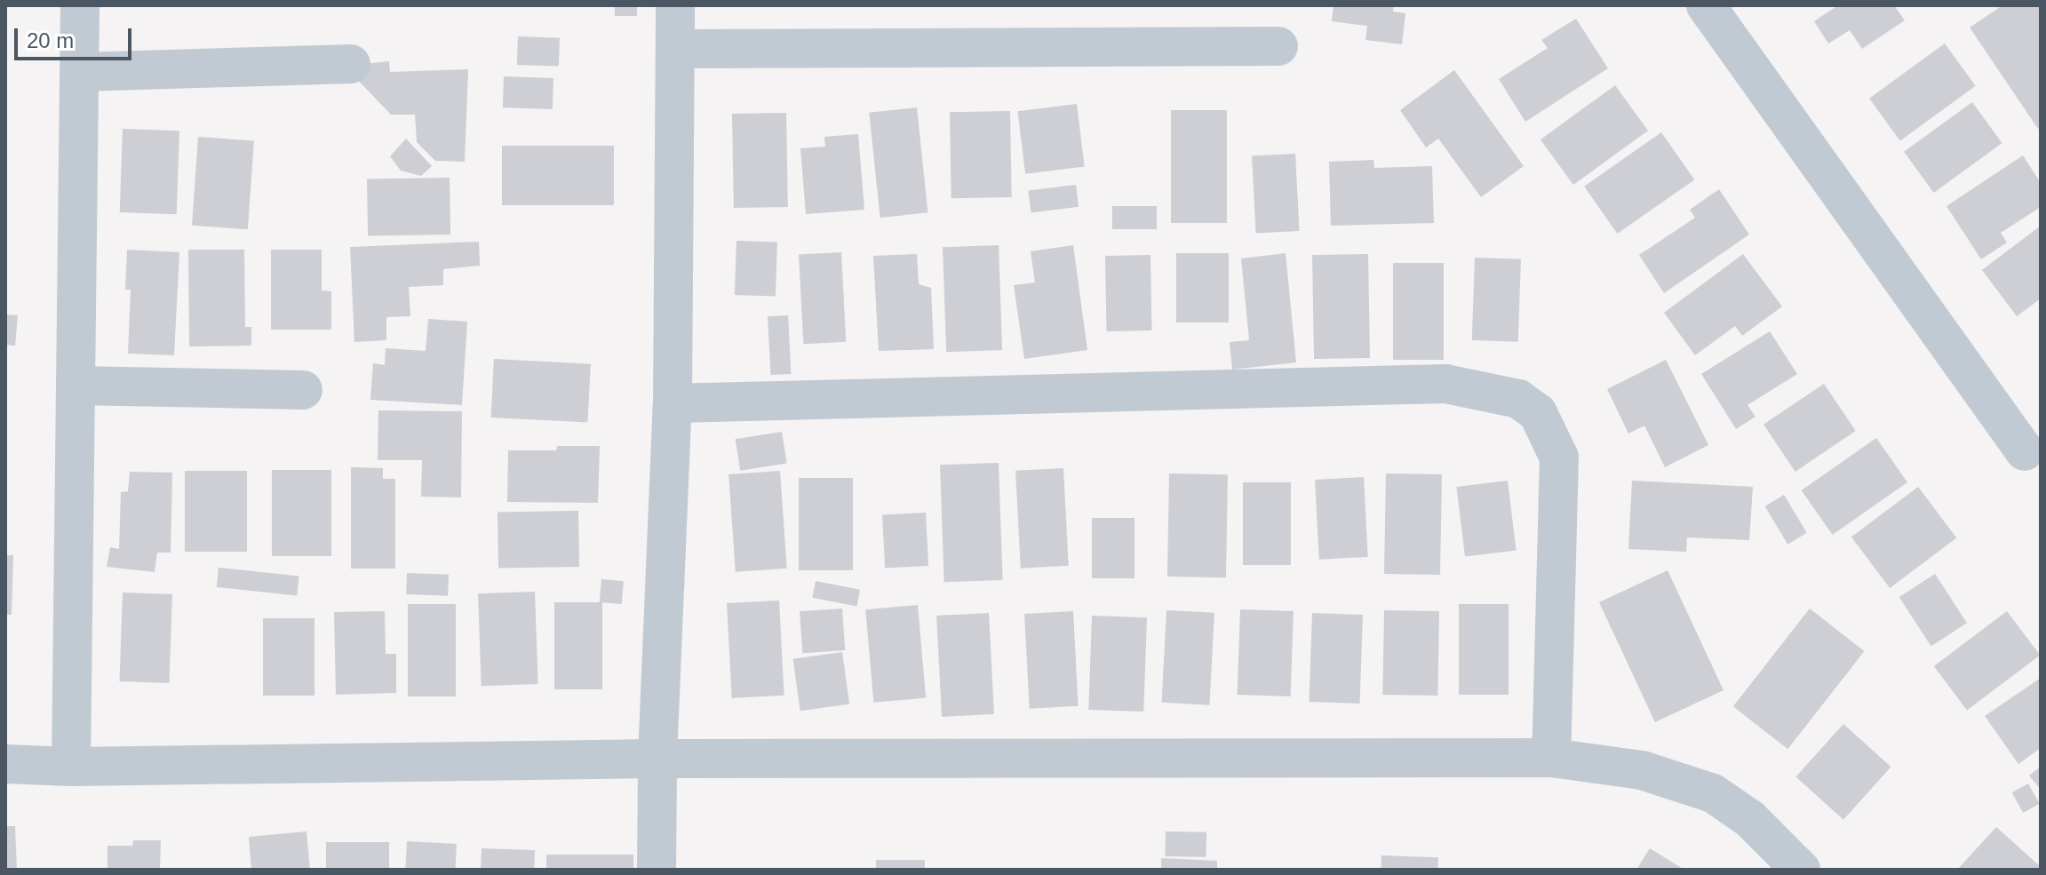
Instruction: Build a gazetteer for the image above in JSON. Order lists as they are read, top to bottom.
{
  "scale_bar": "20 m"
}
